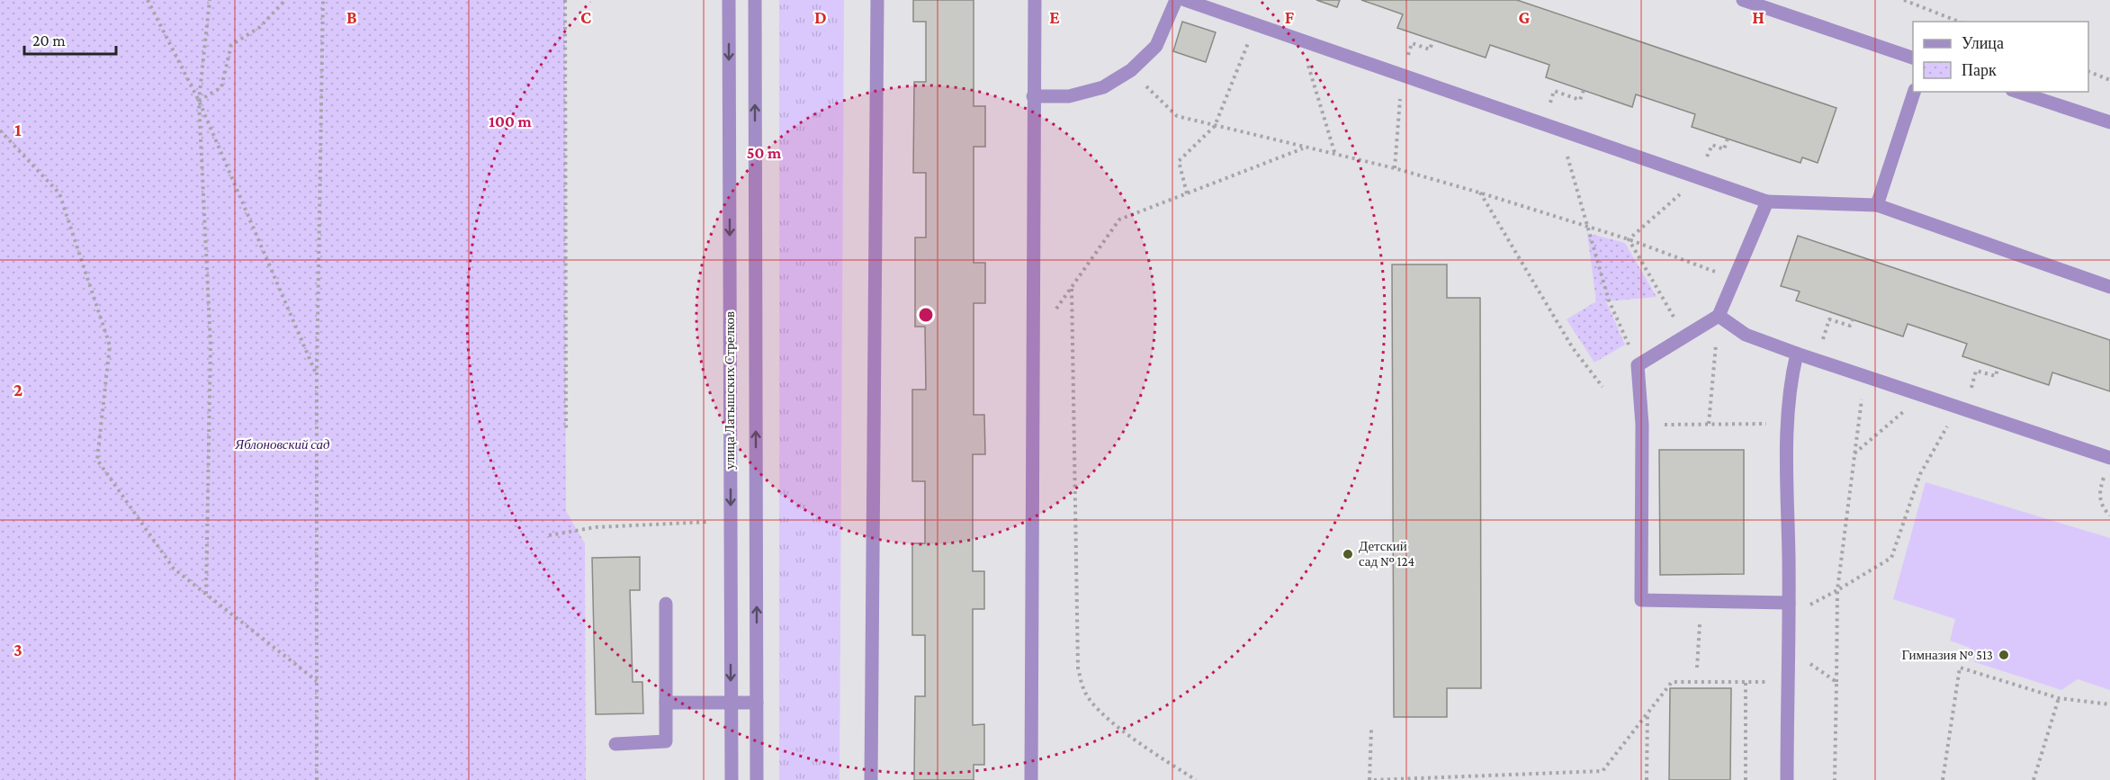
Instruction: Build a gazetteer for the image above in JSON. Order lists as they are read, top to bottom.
{
  "streets": {
    "street": ["улица Латышских Стрелков"]
  },
  "parks": ["Яблоновский сад"],
  "places": ["Детский сад № 124", "Гимназия № 513"],
  "legend": ["Улица", "Парк"],
  "scale_bar": "20 m",
  "grid": {
    "columns": [
      "B",
      "C",
      "D",
      "E",
      "F",
      "G",
      "H"
    ],
    "rows": ["1", "2", "3"]
  },
  "rings": ["100 m", "50 m"]
}
